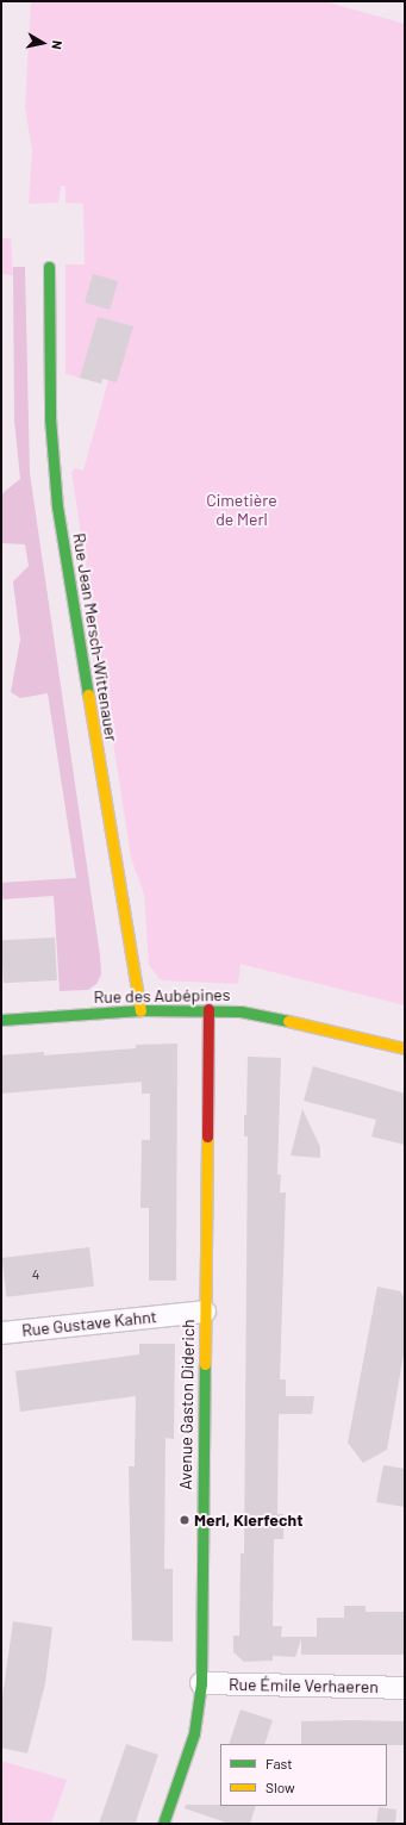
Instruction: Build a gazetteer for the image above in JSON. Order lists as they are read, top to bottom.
{
  "streets": {
    "street": [
      "Rue Jean Mersch-Wittenauer",
      "Rue des Aubépines",
      "Rue Gustave Kahnt",
      "Avenue Gaston Diderich",
      "Rue Émile Verhaeren"
    ]
  },
  "crossings": [
    ["Rue Jean Mersch-Wittenauer", "Rue des Aubépines"],
    ["Rue des Aubépines", "Avenue Gaston Diderich"],
    ["Rue Gustave Kahnt", "Avenue Gaston Diderich"],
    ["Avenue Gaston Diderich", "Rue Émile Verhaeren"]
  ],
  "parks": ["Cimetière de Merl"],
  "places": ["Merl, Kierfecht"],
  "house_numbers": ["4"],
  "legend": ["Fast", "Slow"],
  "north": "right"
}
